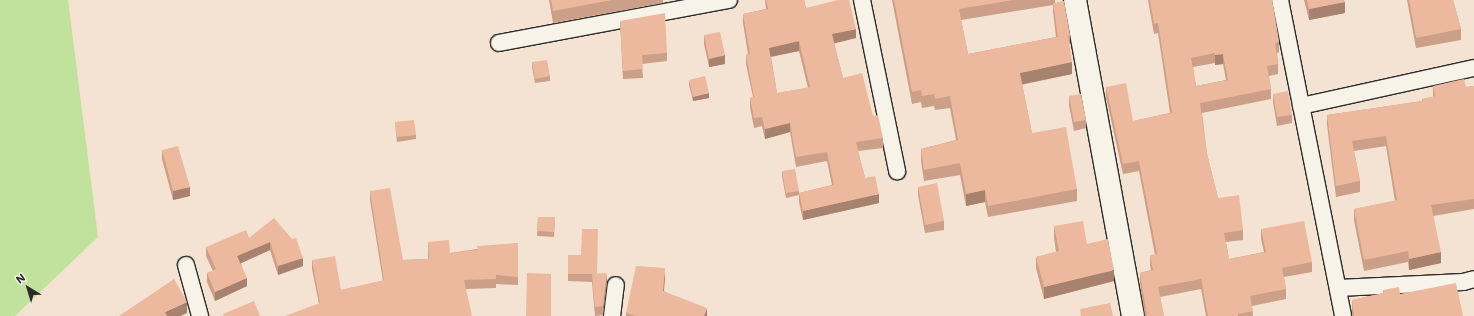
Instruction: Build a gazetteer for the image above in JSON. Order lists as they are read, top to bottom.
{
  "north": "top left"
}
